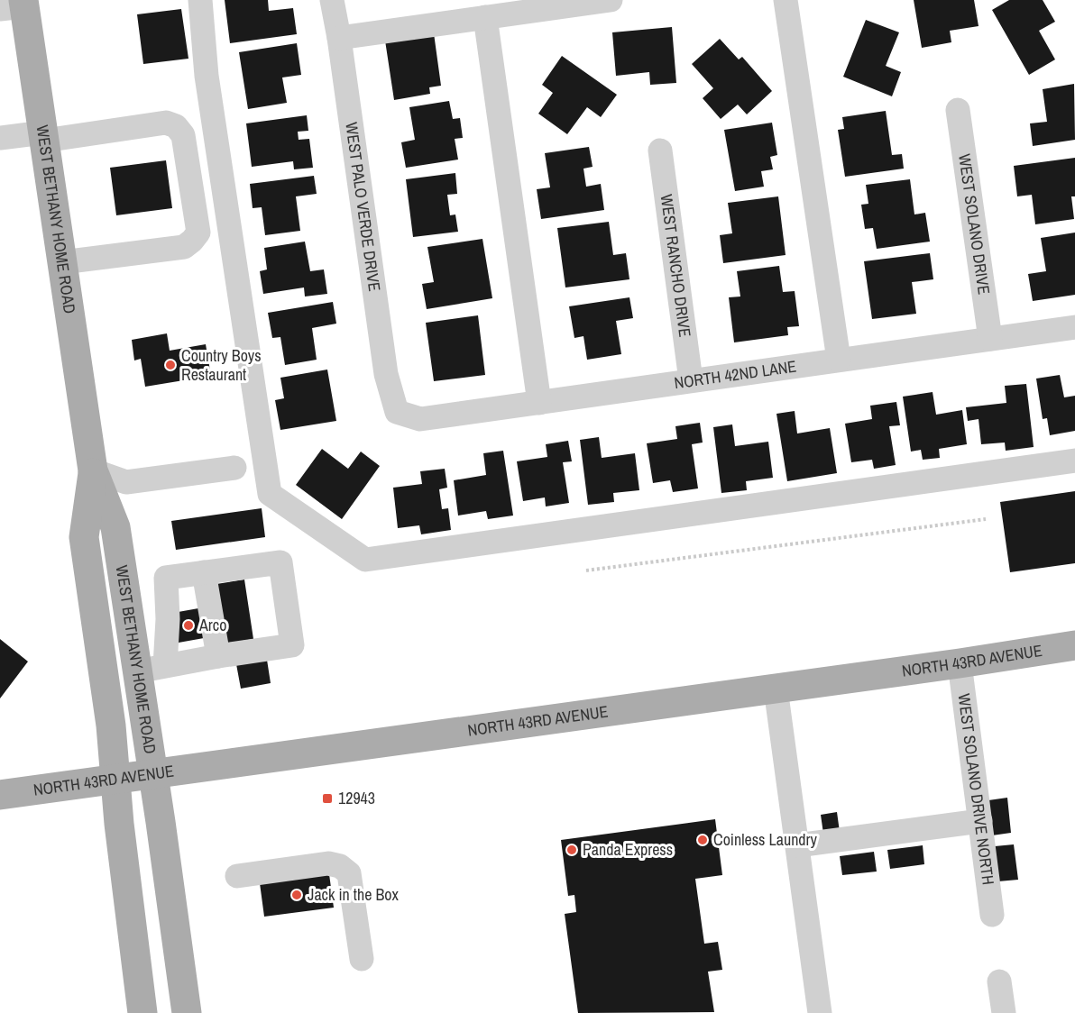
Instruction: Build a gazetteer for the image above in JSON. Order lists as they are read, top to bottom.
{
  "streets": {
    "main road": ["WEST BETHANY HOME ROAD", "NORTH 43RD AVENUE"],
    "street": [
      "WEST PALO VERDE DRIVE",
      "WEST SOLANO DRIVE",
      "WEST RANCHO DRIVE",
      "NORTH 42ND LANE",
      "WEST SOLANO DRIVE NORTH"
    ]
  },
  "crossings": [
    ["WEST PALO VERDE DRIVE", "NORTH 42ND LANE"],
    ["WEST BETHANY HOME ROAD", "NORTH 43RD AVENUE"],
    ["WEST SOLANO DRIVE", "NORTH 42ND LANE"],
    ["WEST RANCHO DRIVE", "NORTH 42ND LANE"],
    ["NORTH 43RD AVENUE", "WEST SOLANO DRIVE NORTH"]
  ],
  "places": {
    "other": [
      "Country Boys Restaurant",
      "Arco",
      "Coinless Laundry",
      "Panda Express",
      "Jack in the Box"
    ],
    "transit": ["12943"]
  }
}
